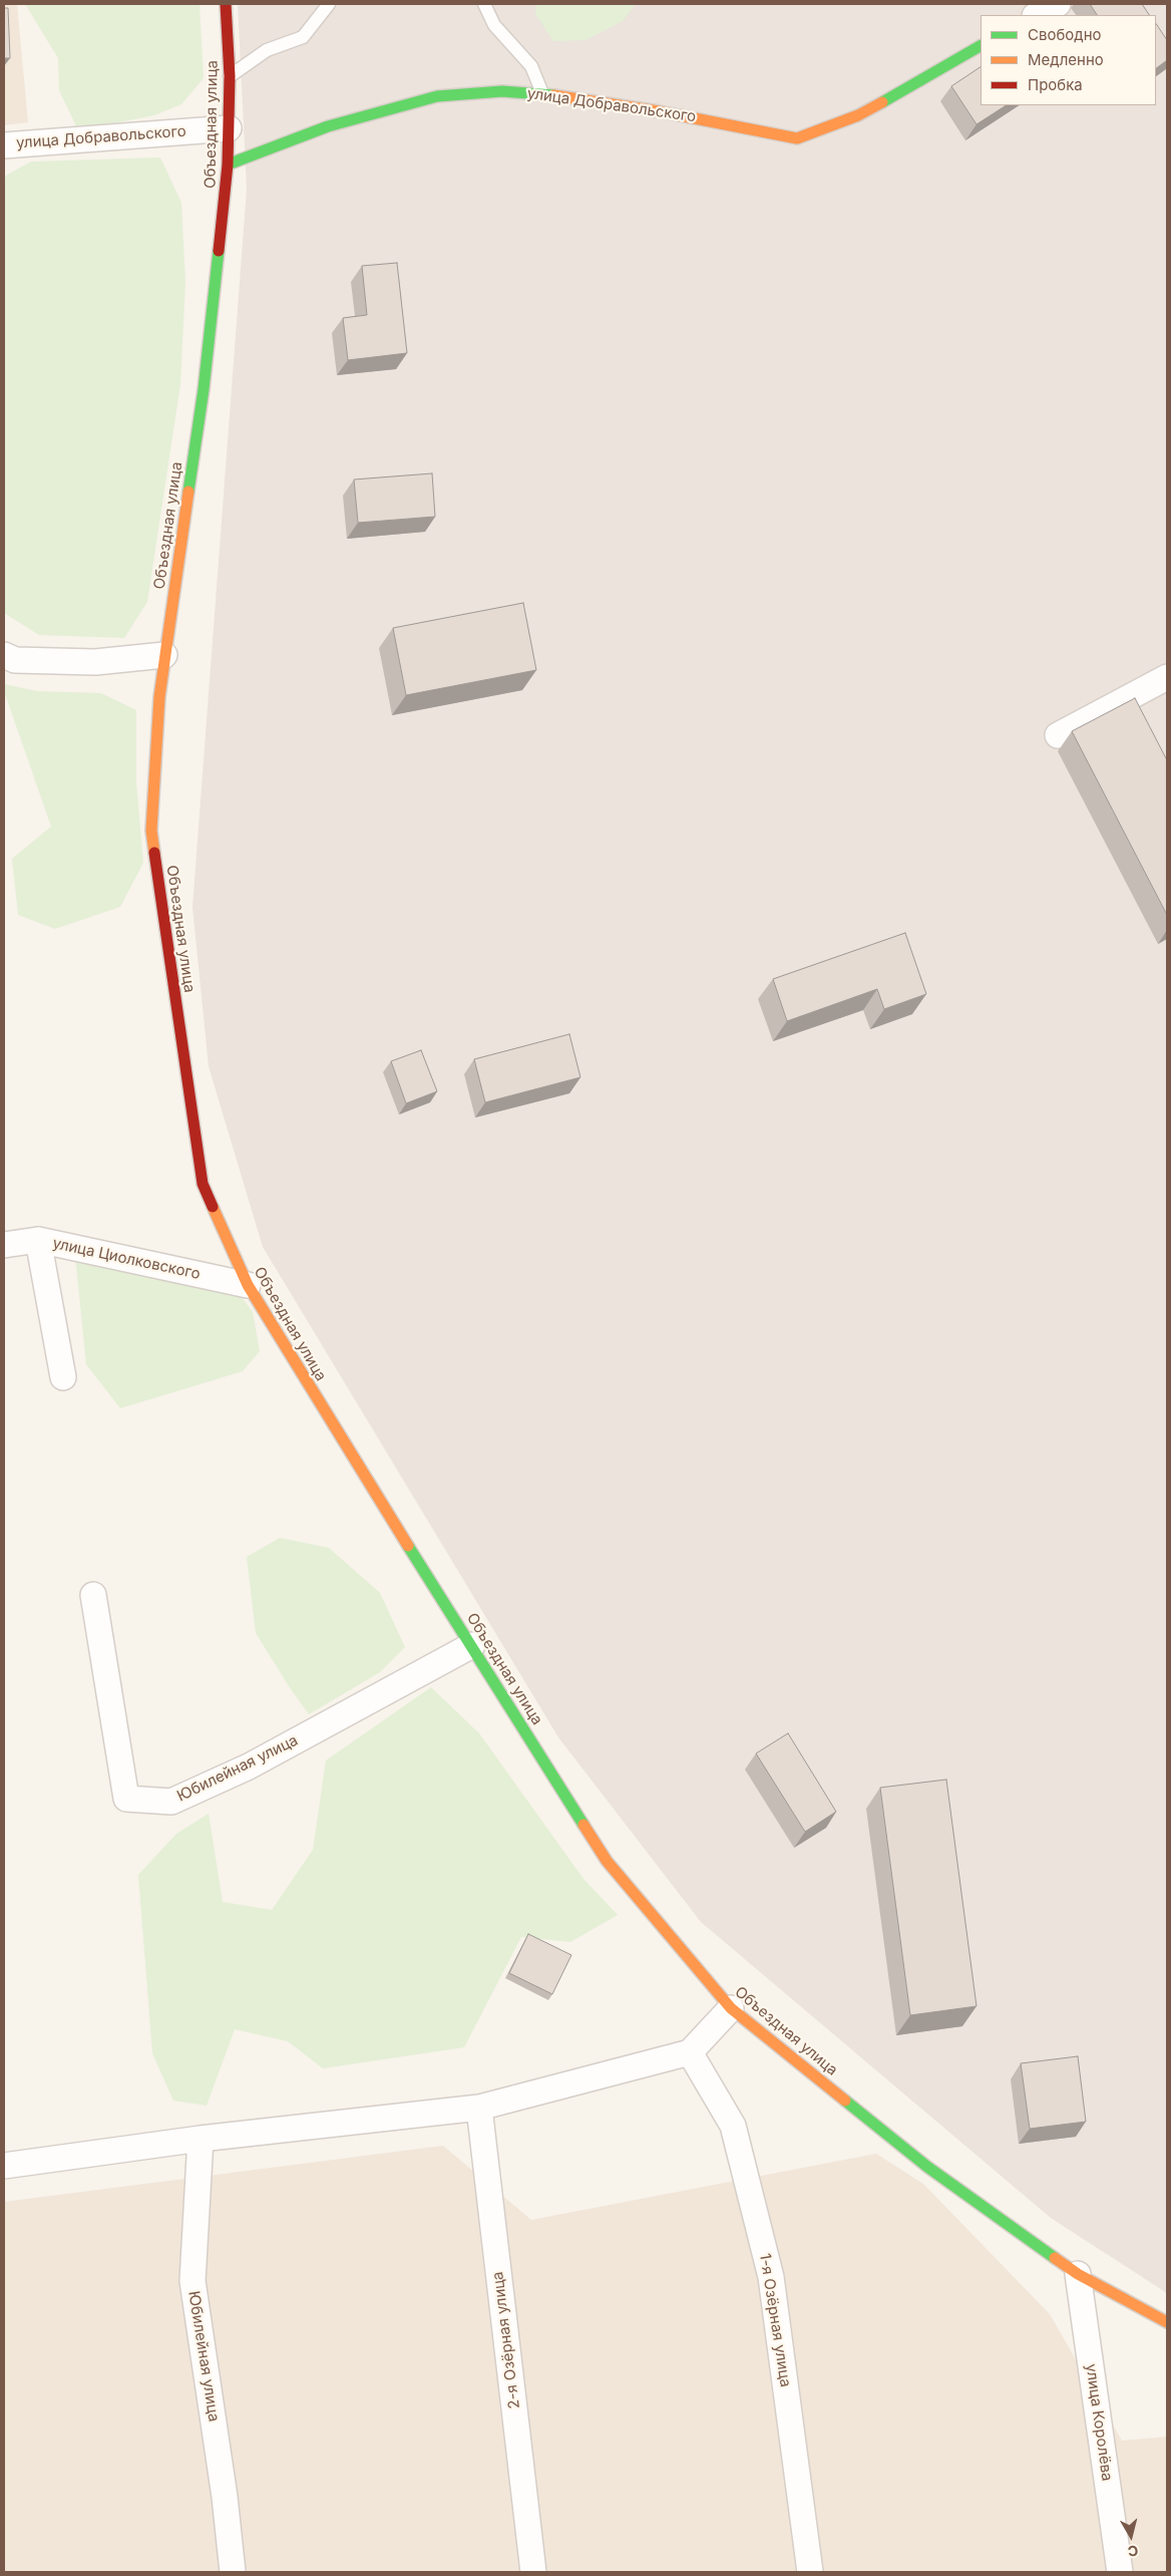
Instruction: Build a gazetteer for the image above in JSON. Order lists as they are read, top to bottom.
{
  "streets": {
    "main road": ["улица Добравольского", "Объездная улица"],
    "street": [
      "улица Циолковского",
      "Юбилейная улица",
      "1-я Озёрная улица",
      "2-я Озёрная улица",
      "улица Королёва"
    ]
  },
  "crossings": [
    ["улица Добравольского", "Объездная улица"],
    ["Объездная улица", "улица Циолковского"],
    ["Объездная улица", "Юбилейная улица"],
    ["Объездная улица", "улица Королёва"]
  ],
  "legend": ["Свободно", "Медленно", "Пробка"],
  "north": "bottom"
}
